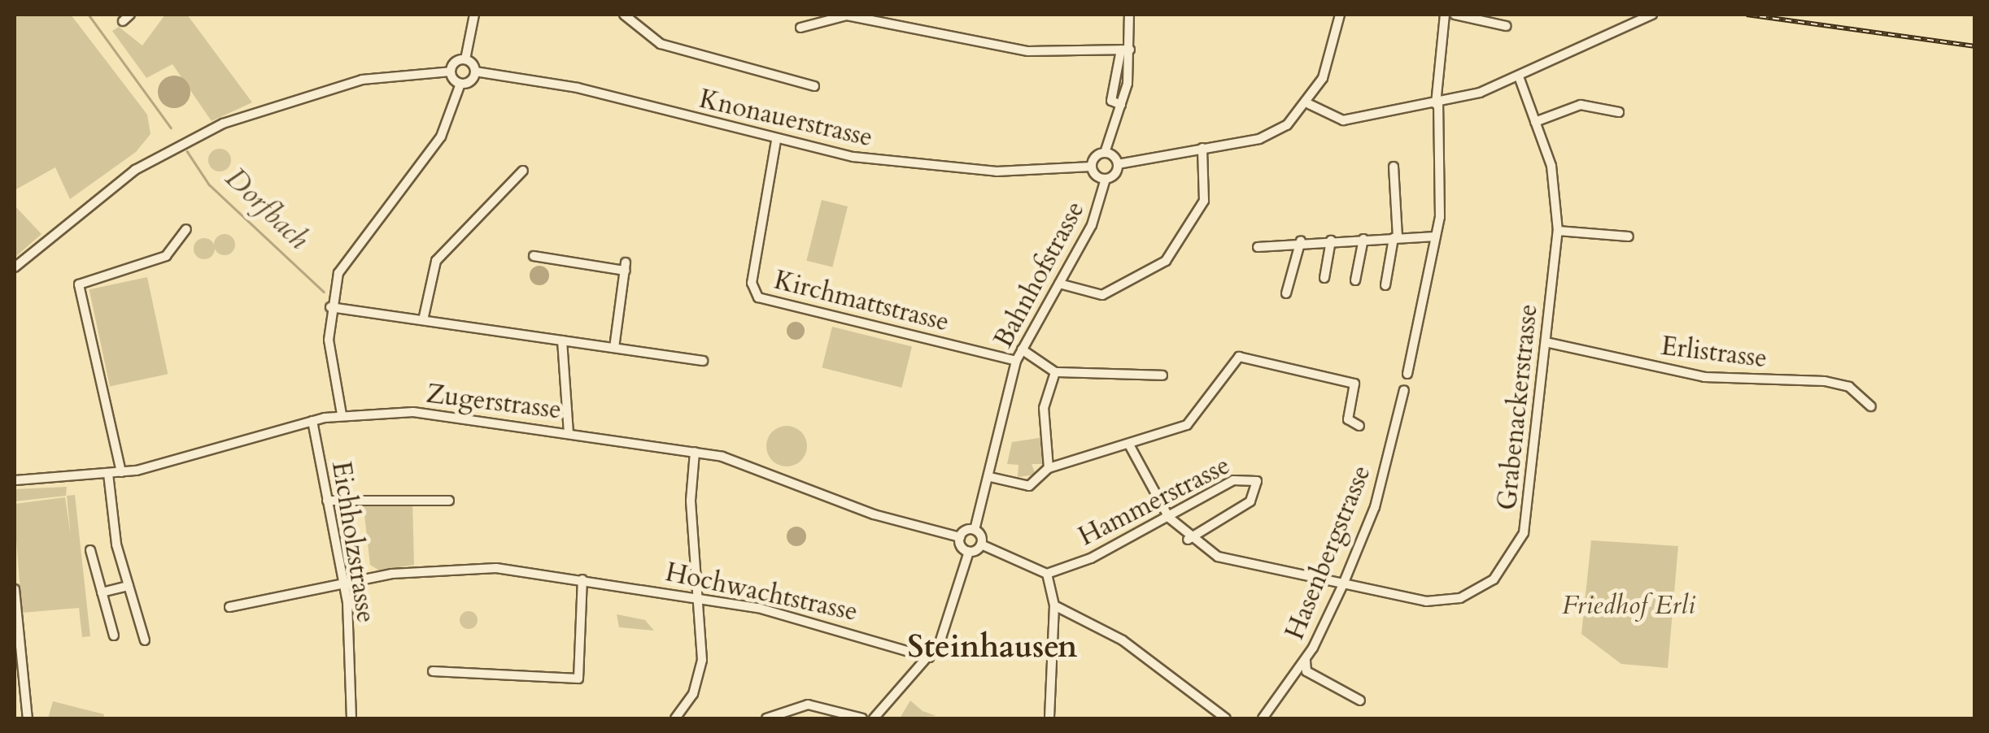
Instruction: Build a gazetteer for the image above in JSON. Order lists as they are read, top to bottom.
{
  "streets": {
    "street": [
      "Knonauerstrasse",
      "Bahnhofstrasse",
      "Kirchmattstrasse",
      "Erlistrasse",
      "Zugerstrasse",
      "Grabenackerstrasse",
      "Hammerstrasse",
      "Eichholzstrasse",
      "Hasenbergstrasse",
      "Hochwachtstrasse"
    ]
  },
  "crossings": [
    ["Knonauerstrasse", "Kirchmattstrasse"],
    ["Bahnhofstrasse", "Kirchmattstrasse"],
    ["Erlistrasse", "Grabenackerstrasse"],
    ["Zugerstrasse", "Eichholzstrasse"],
    ["Grabenackerstrasse", "Hammerstrasse"],
    ["Grabenackerstrasse", "Hasenbergstrasse"],
    ["Eichholzstrasse", "Hochwachtstrasse"]
  ],
  "districts": ["Steinhausen"],
  "water": ["Dorfbach"],
  "parks": ["Friedhof Erli"]
}
